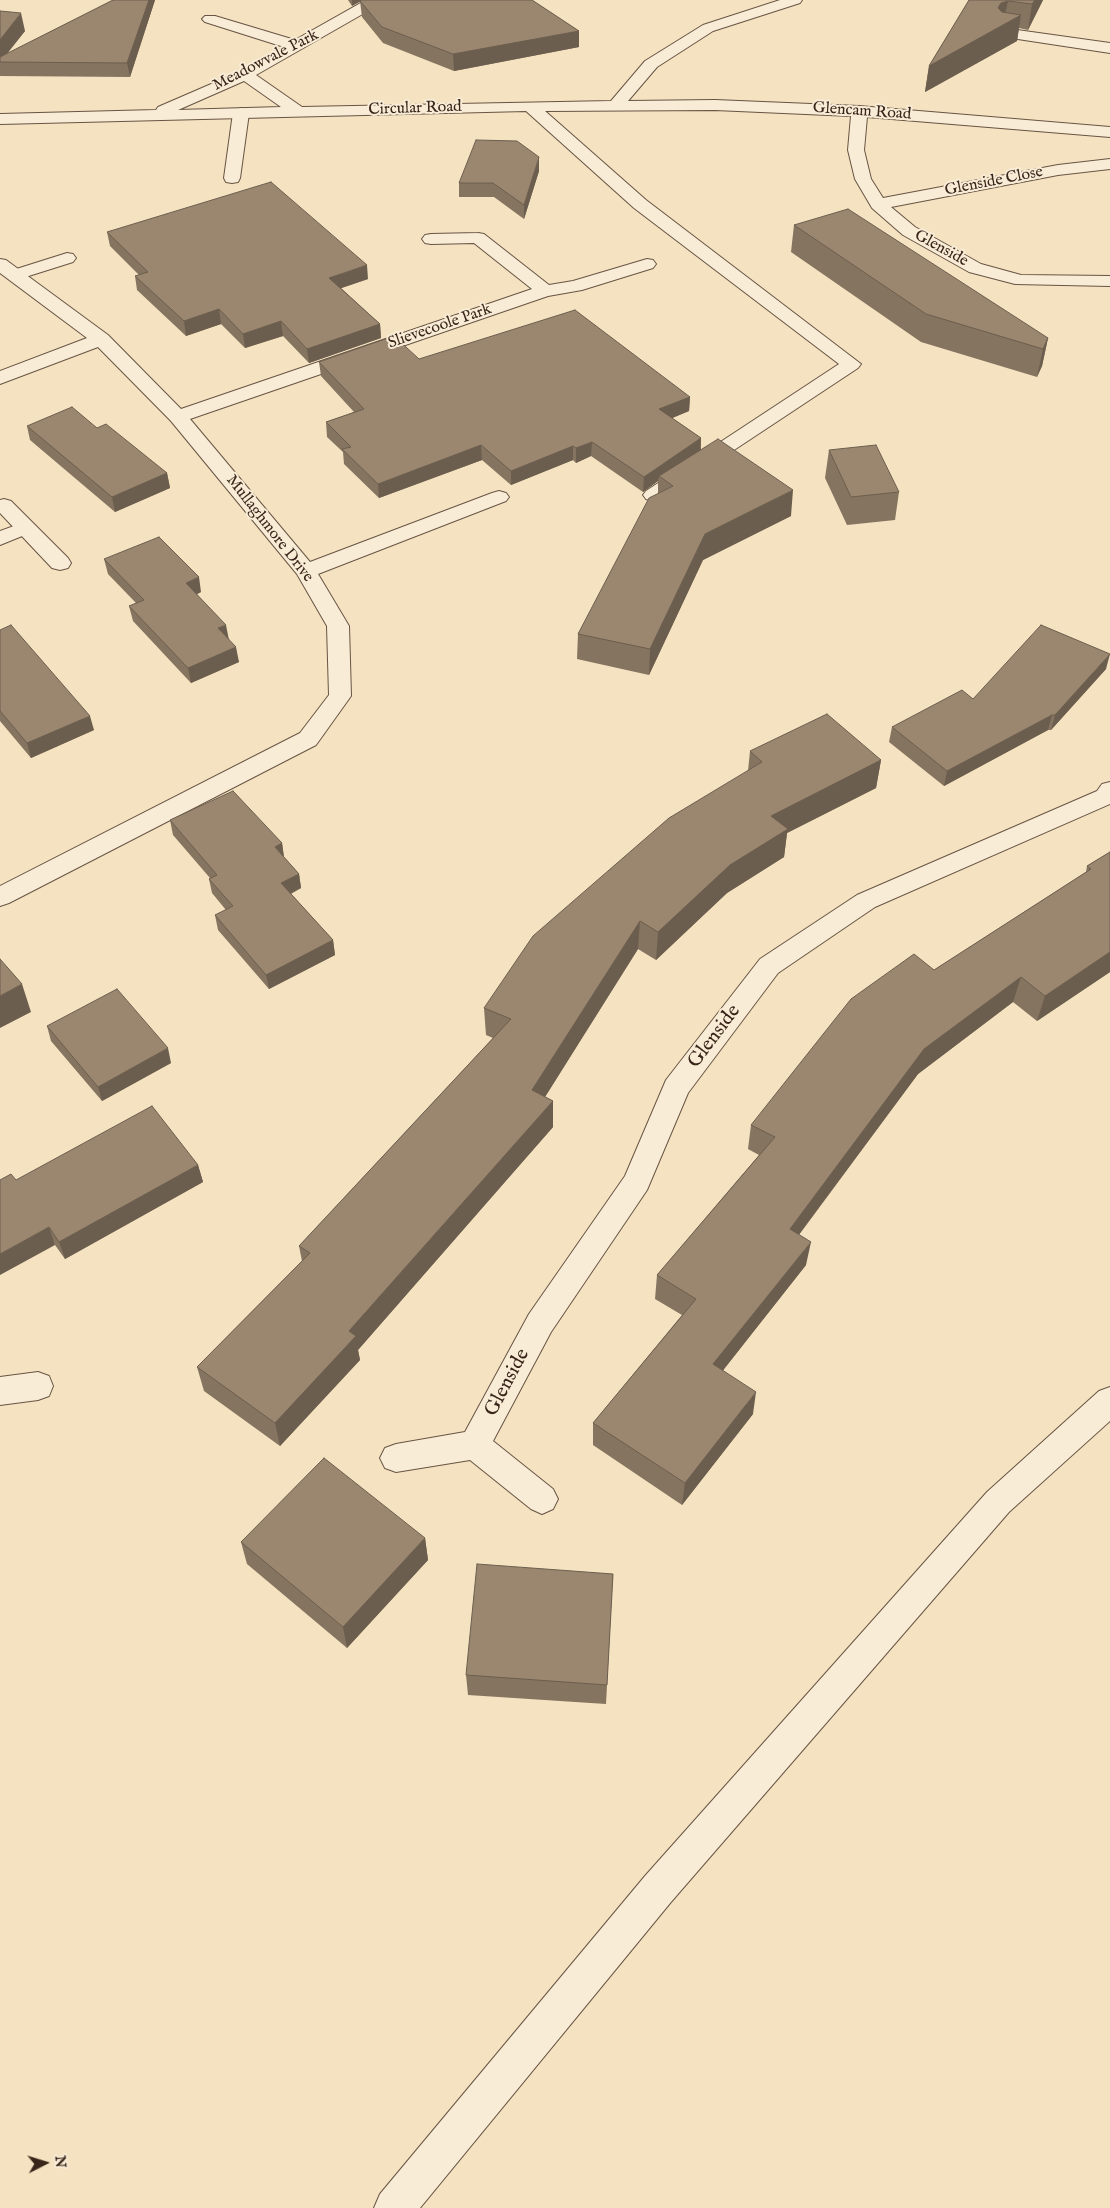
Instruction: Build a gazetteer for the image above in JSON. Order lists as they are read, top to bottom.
{
  "streets": {
    "street": [
      "Meadowvale Park",
      "Circular Road",
      "Glencam Road",
      "Glenside Close",
      "Glenside",
      "Slievecoole Park",
      "Mullaghmore Drive"
    ]
  },
  "crossings": [
    ["Meadowvale Park", "Circular Road"],
    ["Circular Road", "Glencam Road"],
    ["Glencam Road", "Glenside"],
    ["Glenside Close", "Glenside"],
    ["Slievecoole Park", "Mullaghmore Drive"]
  ],
  "north": "right"
}
